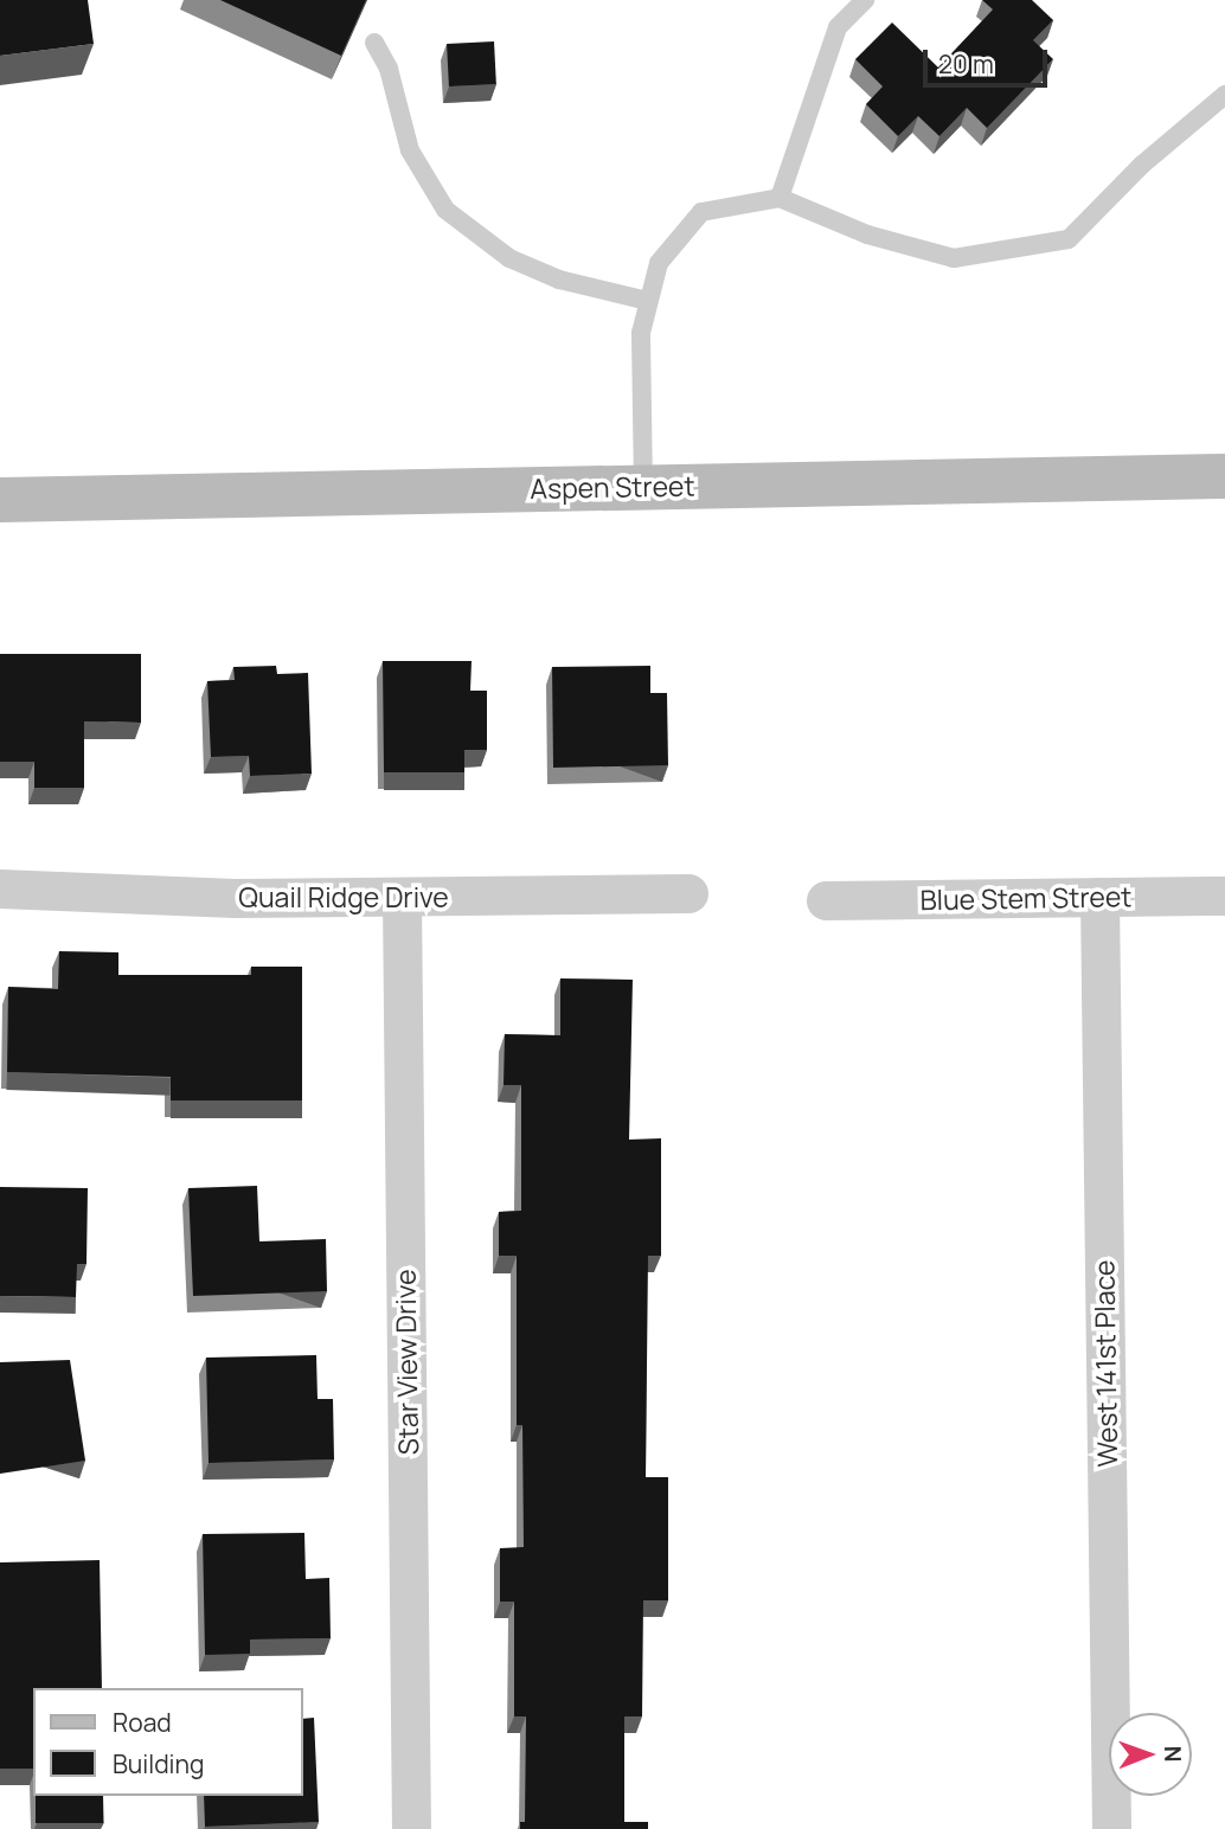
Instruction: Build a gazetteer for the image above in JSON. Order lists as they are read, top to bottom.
{
  "streets": {
    "street": [
      "Aspen Street",
      "Quail Ridge Drive",
      "Blue Stem Street",
      "Star View Drive",
      "West 141st Place"
    ]
  },
  "crossings": [
    ["Quail Ridge Drive", "Star View Drive"],
    ["Blue Stem Street", "West 141st Place"]
  ],
  "legend": ["Road", "Building"],
  "scale_bar": "20 m",
  "north": "right"
}
